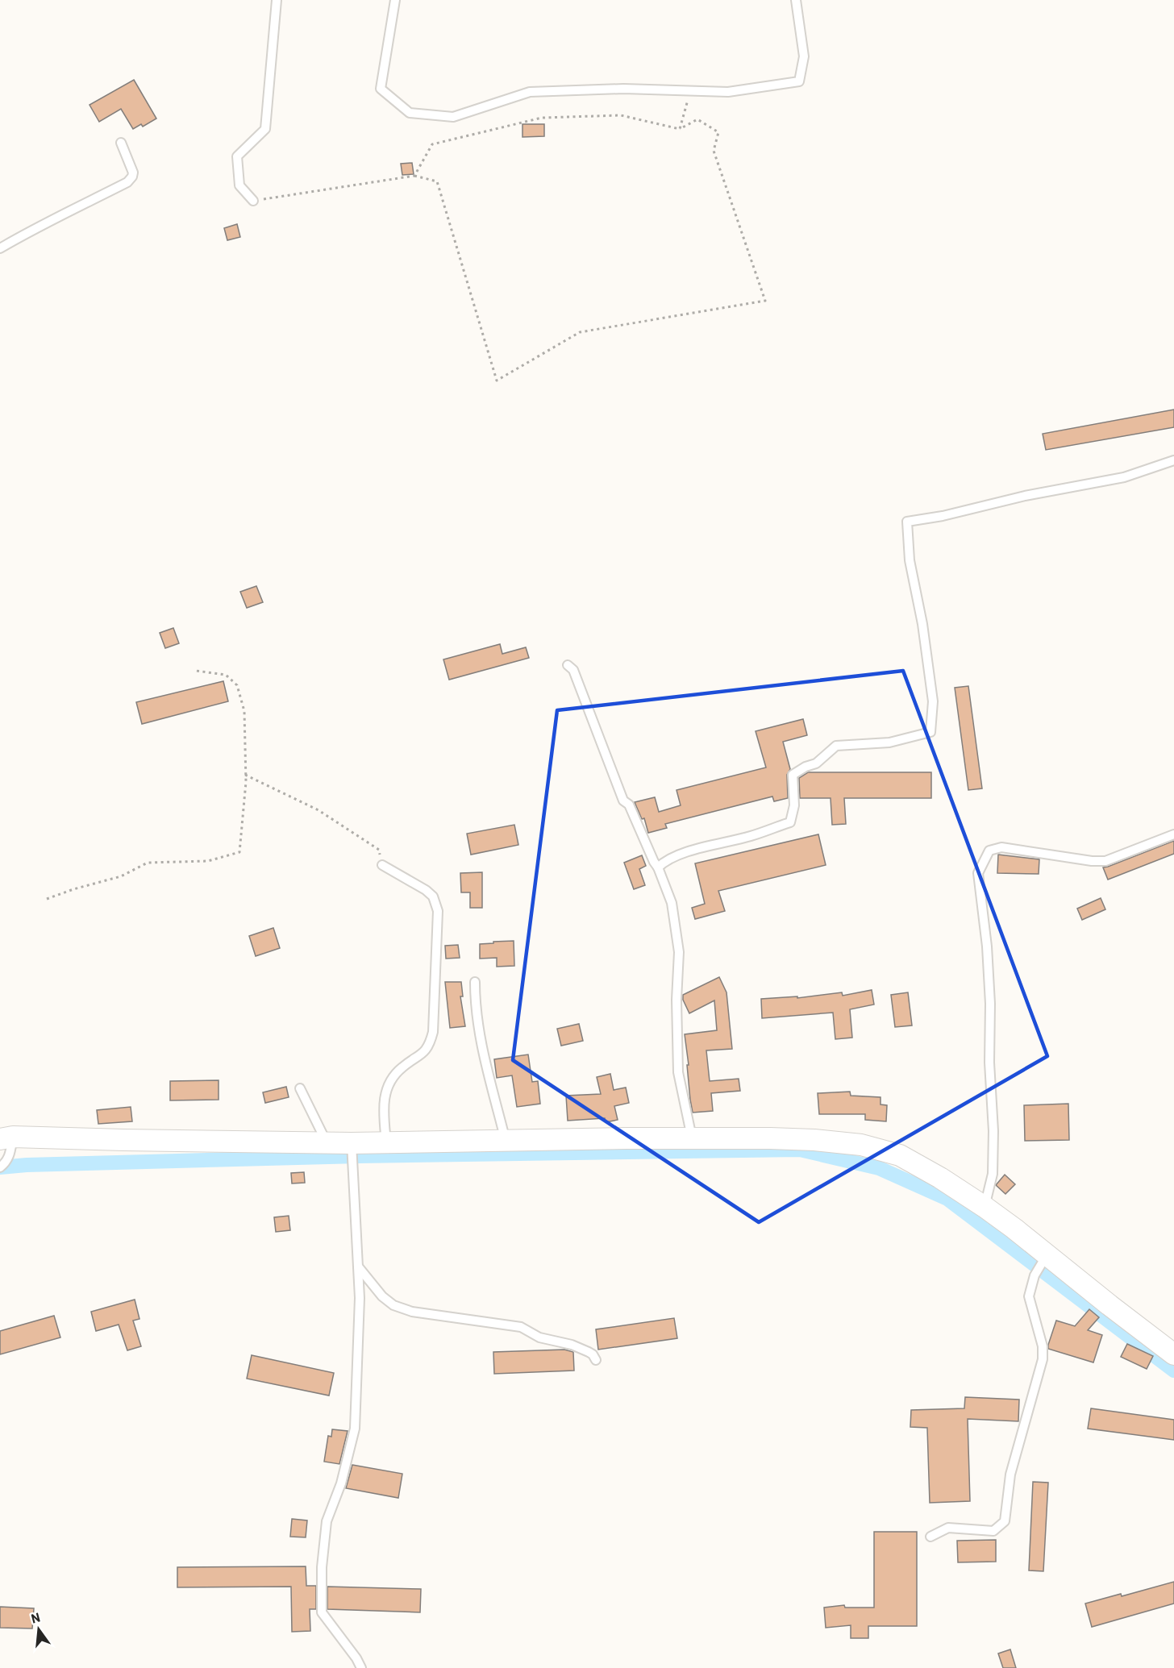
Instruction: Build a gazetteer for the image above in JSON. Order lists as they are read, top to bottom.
{
  "north": "top"
}
